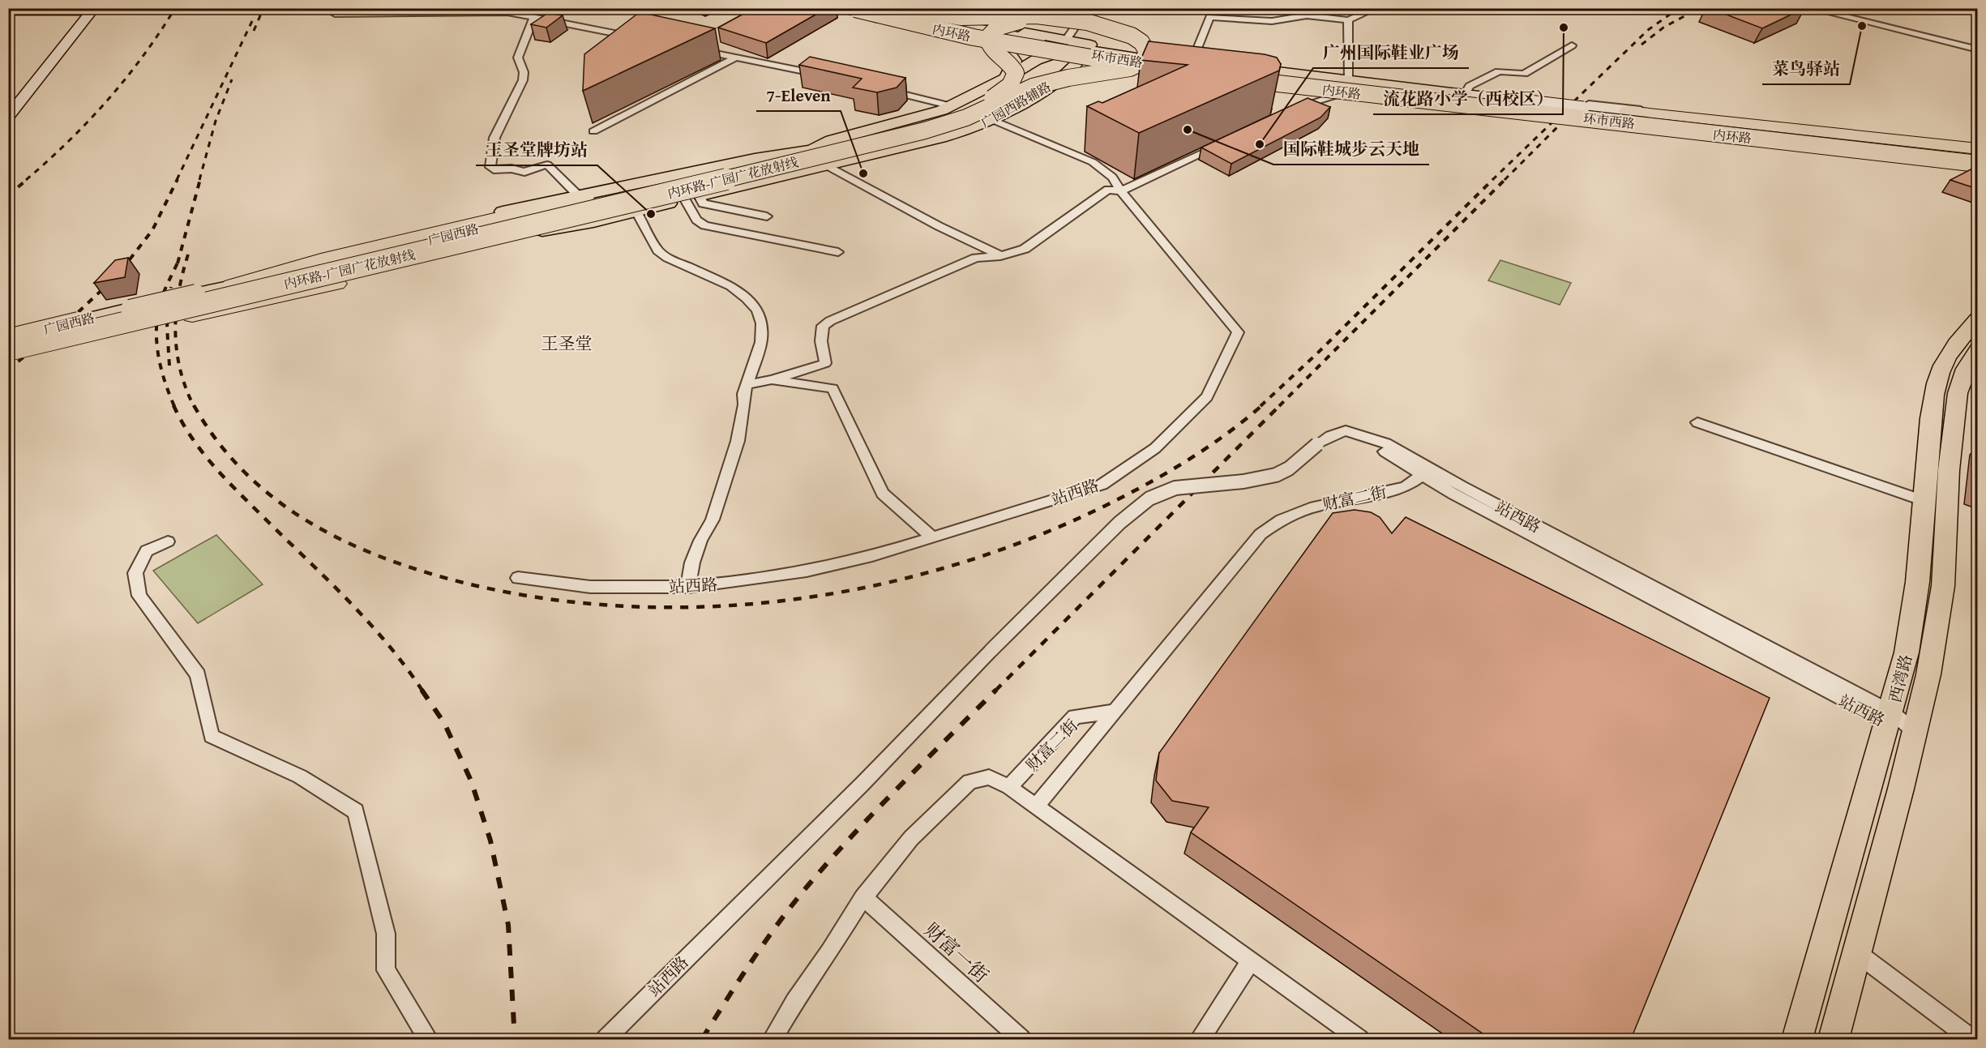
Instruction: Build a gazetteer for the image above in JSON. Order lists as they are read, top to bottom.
{
  "streets": {
    "highway": ["内环路", "内环路-广园广花放射线"],
    "main road": [
      "环市西路",
      "广园西路辅路",
      "广园西路",
      "西湾路"
    ],
    "street": ["站西路", "财富二街", "财富一街"]
  },
  "crossings": [
    ["内环路", "环市西路"],
    ["内环路", "广园西路辅路"],
    ["内环路", "内环路-广园广花放射线"],
    ["环市西路", "广园西路辅路"],
    ["环市西路", "内环路-广园广花放射线"],
    ["广园西路辅路", "内环路-广园广花放射线"],
    ["广园西路辅路", "广园西路"],
    ["广园西路辅路", "站西路"],
    ["站西路", "财富二街"],
    ["站西路", "西湾路"]
  ],
  "districts": ["王圣堂"],
  "places": [
    "菜鸟驿站",
    "流花路小学（西校区）",
    "国际鞋城步云天地",
    "广州国际鞋业广场",
    "7-Eleven",
    "王圣堂牌坊站"
  ]
}
